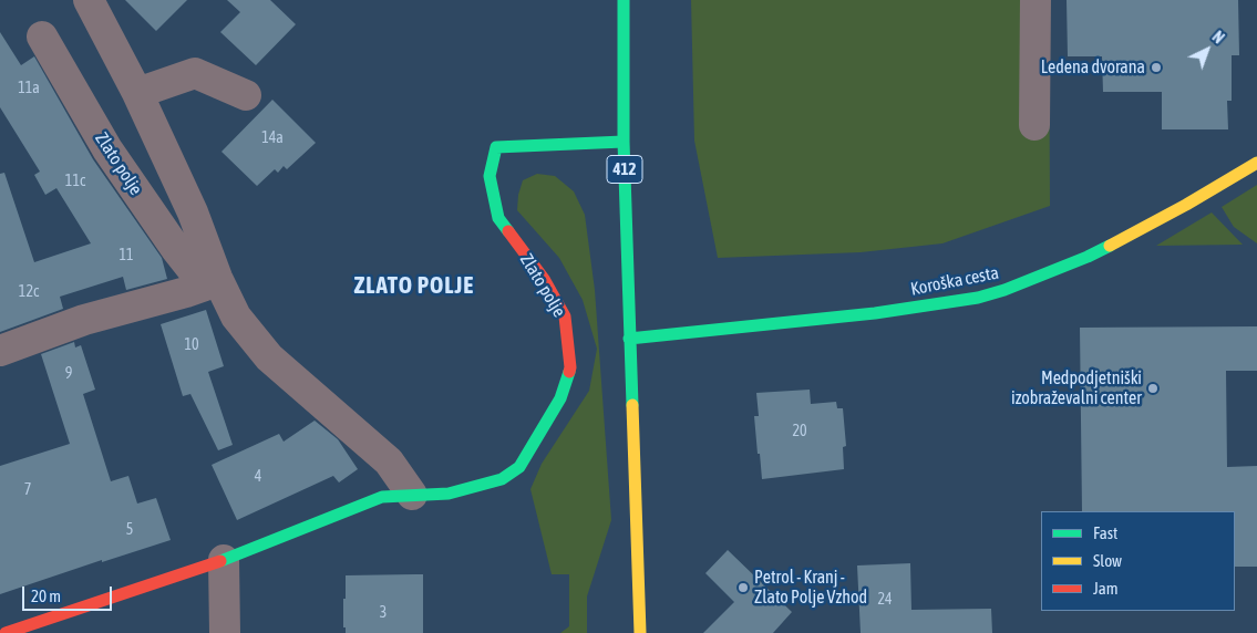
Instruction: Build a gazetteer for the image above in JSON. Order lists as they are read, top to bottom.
{
  "streets": {
    "street": ["Zlato polje", "412", "Koroška cesta"]
  },
  "crossings": [
    ["Zlato polje", "412"],
    ["412", "Koroška cesta"]
  ],
  "districts": ["ZLATO POLJE"],
  "places": ["Ledena dvorana", "Medpodjetniški izobraževalni center", "Petrol - Kranj - Zlato Polje Vzhod"],
  "house_numbers": [
    "11a",
    "14a",
    "11c",
    "11",
    "12c",
    "10",
    "9",
    "20",
    "4",
    "7",
    "5",
    "24",
    "3"
  ],
  "legend": ["Fast", "Slow", "Jam"],
  "scale_bar": "20 m",
  "north": "top right"
}
